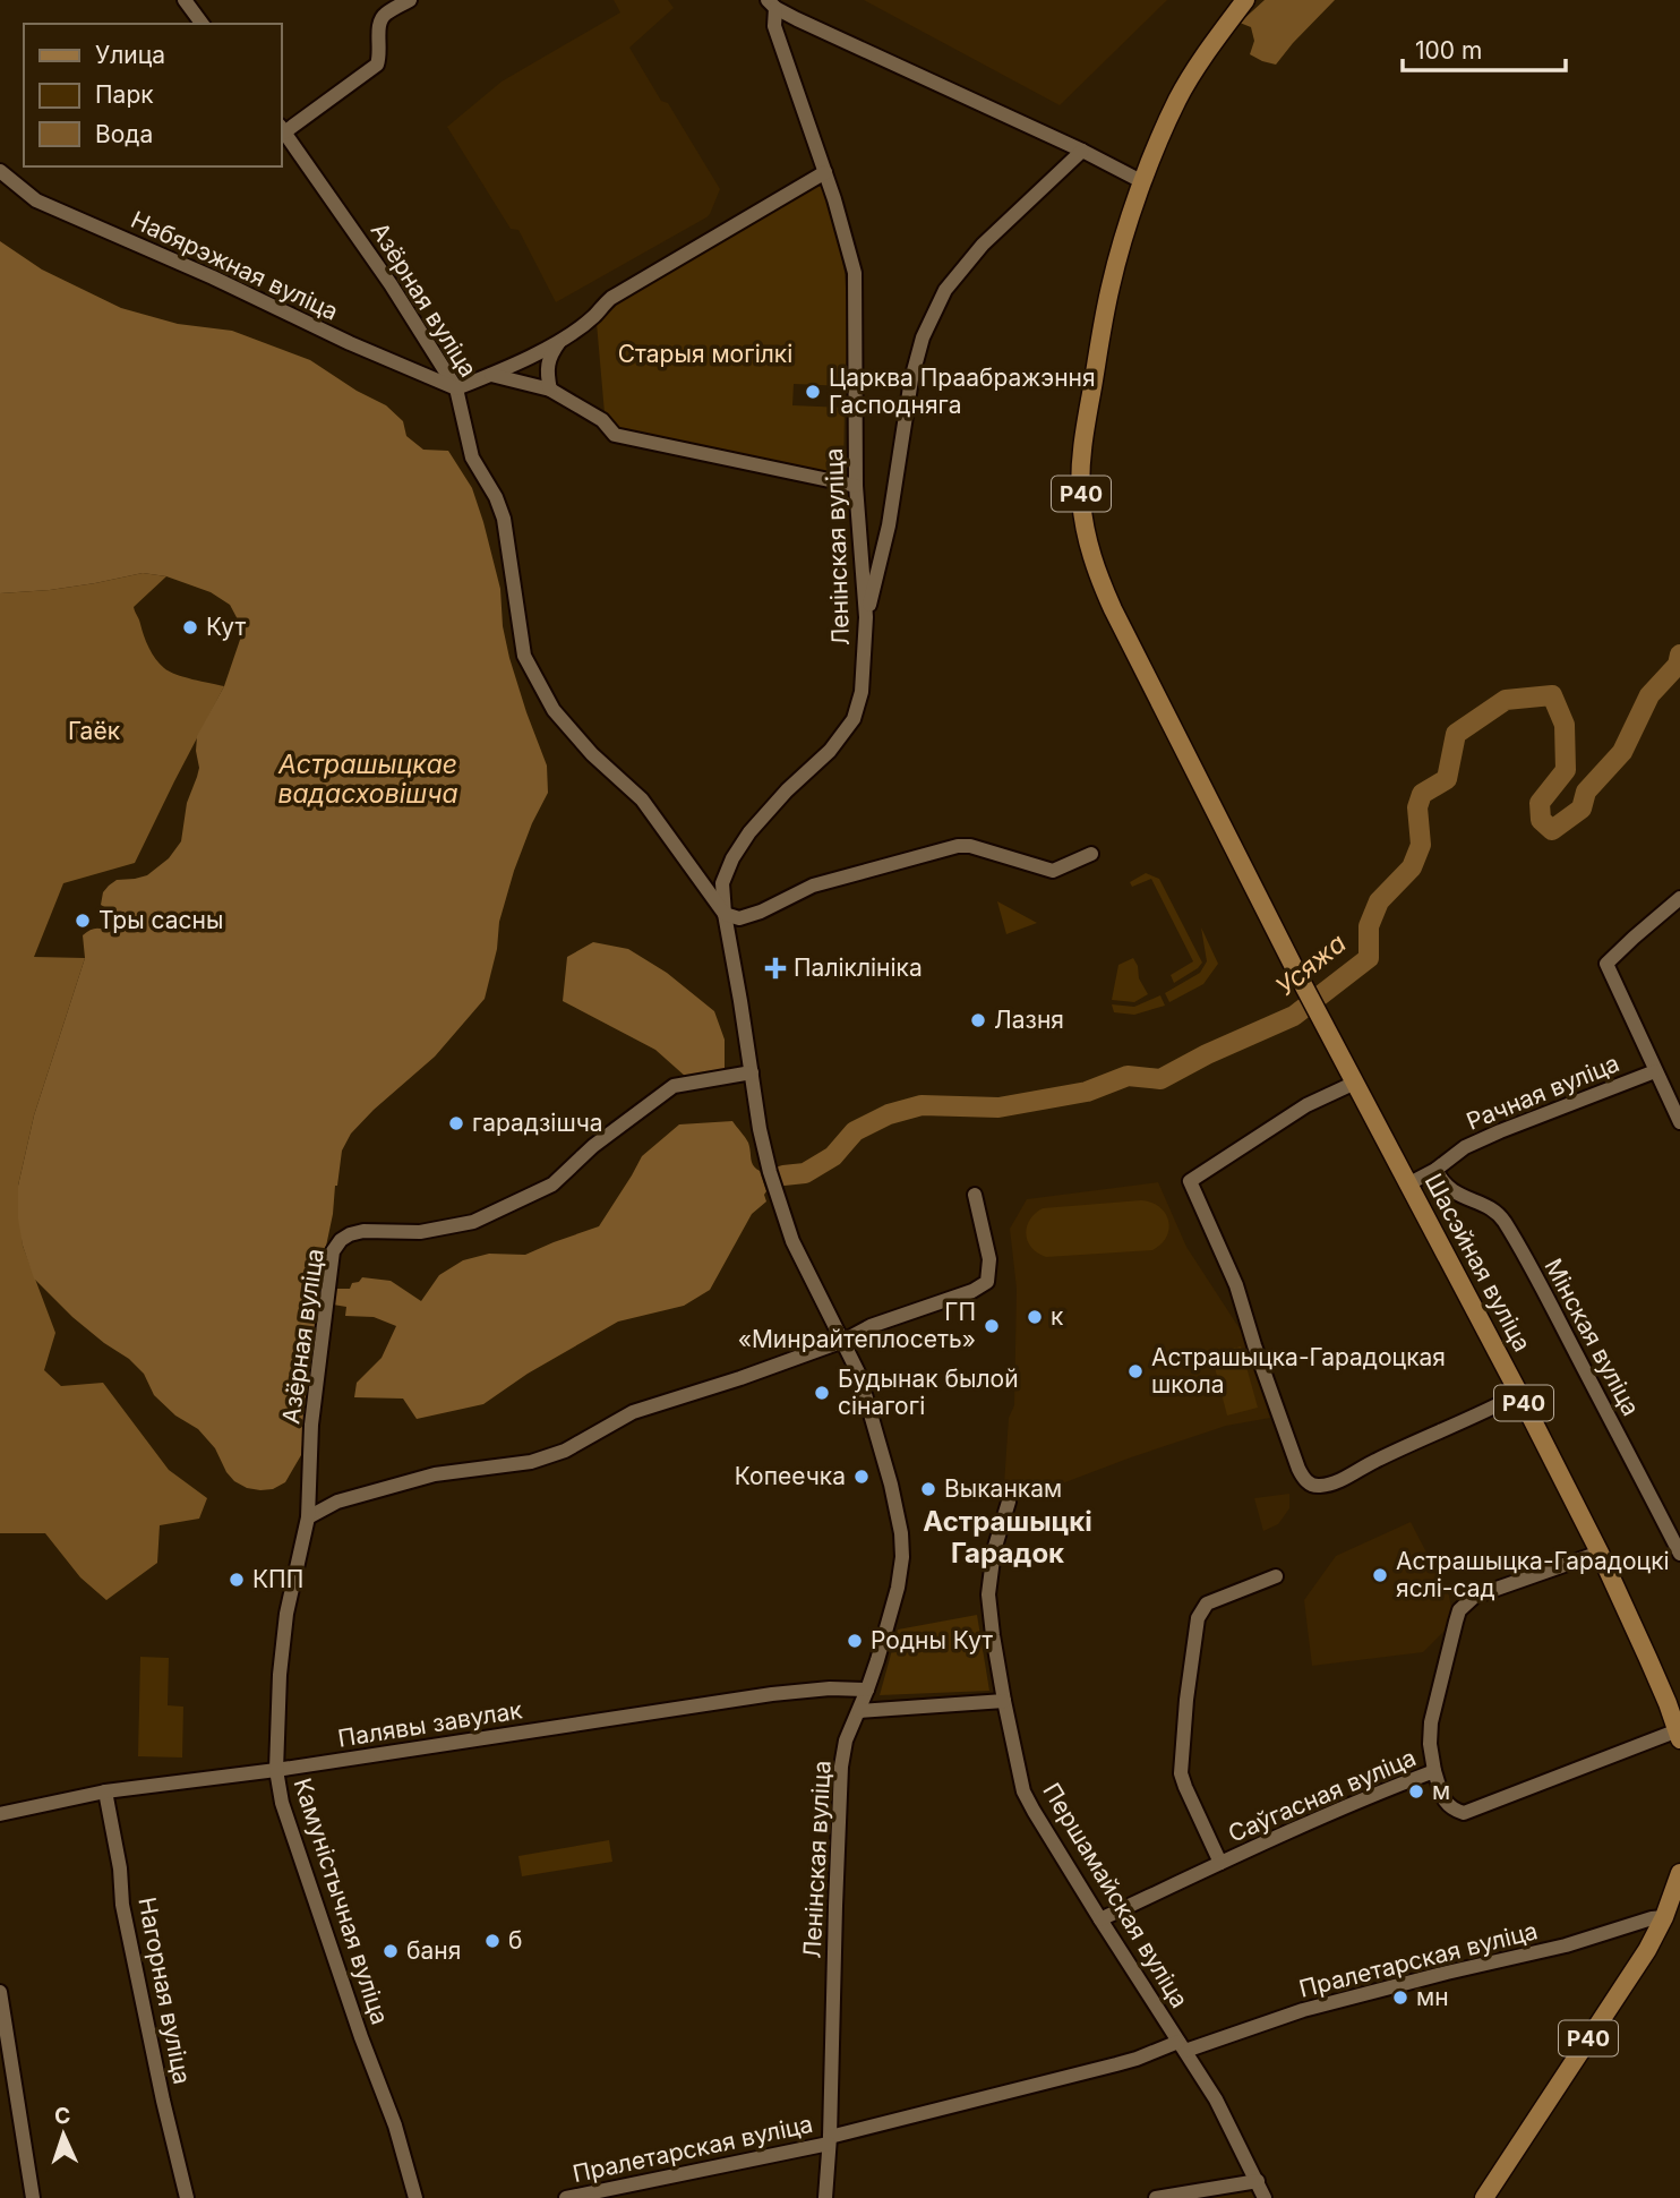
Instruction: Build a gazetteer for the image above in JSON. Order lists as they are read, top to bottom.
{
  "streets": {
    "main road": ["Р40", "Шасэйная вуліца"],
    "street": [
      "Набярэжная вуліца",
      "Азёрная вуліца",
      "Ленінская вуліца",
      "Рачная вуліца",
      "Мінская вуліца",
      "Палявы завулак",
      "Саўгасная вуліца",
      "Першамайская вуліца",
      "Камуністычная вуліца",
      "Пралетарская вуліца",
      "Нагорная вуліца"
    ]
  },
  "crossings": [
    ["Набярэжная вуліца", "Азёрная вуліца"],
    ["Азёрная вуліца", "Ленінская вуліца"],
    ["Азёрная вуліца", "Камуністычная вуліца"],
    ["Р40", "Шасэйная вуліца"],
    ["Р40", "Пралетарская вуліца"],
    ["Ленінская вуліца", "Палявы завулак"],
    ["Ленінская вуліца", "Пралетарская вуліца"],
    ["Рачная вуліца", "Шасэйная вуліца"],
    ["Рачная вуліца", "Мінская вуліца"],
    ["Шасэйная вуліца", "Саўгасная вуліца"],
    ["Палявы завулак", "Камуністычная вуліца"],
    ["Палявы завулак", "Нагорная вуліца"],
    ["Саўгасная вуліца", "Першамайская вуліца"],
    ["Першамайская вуліца", "Пралетарская вуліца"]
  ],
  "districts": ["Астрашыцкі Гарадок"],
  "water": ["Астрашыцкае вадасховішча", "Усяжа"],
  "parks": ["Старыя могілкі", "Гаёк"],
  "places": {
    "other": [
      "Царква Праабражэння Гасподняга",
      "Кут",
      "Тры сасны",
      "Лазня",
      "гарадзішча",
      "к",
      "ГП «Минрайтеплосеть»",
      "Астрашыцка-Гарадоцкая школа",
      "Будынак былой сінагогі",
      "Копеечка",
      "Выканкам",
      "Астрашыцка-Гарадоцкі яслі-сад",
      "КПП",
      "Родны Кут",
      "м",
      "б",
      "баня",
      "мн"
    ],
    "health": ["Паліклініка"]
  },
  "legend": ["Улица", "Парк", "Вода"],
  "scale_bar": "100 m",
  "north": "top"
}
